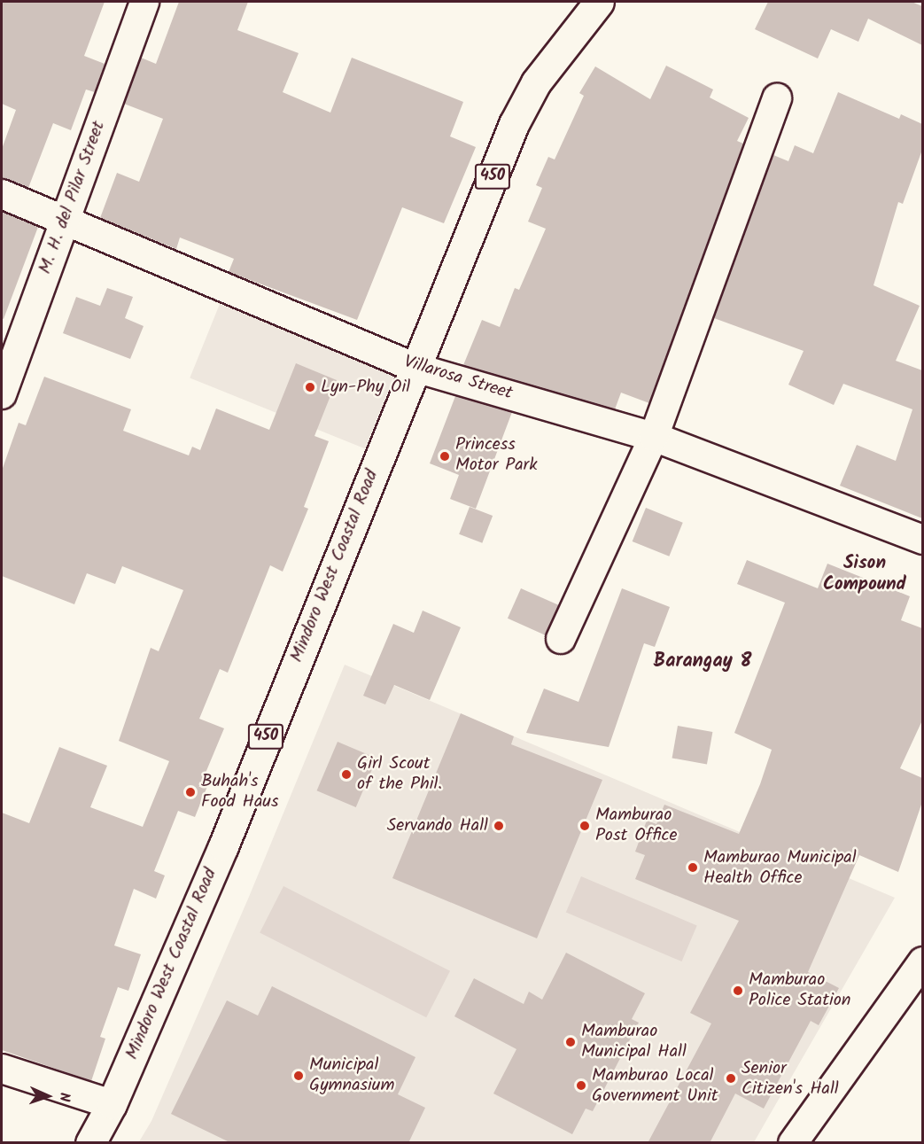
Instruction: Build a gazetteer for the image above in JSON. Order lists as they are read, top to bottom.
{
  "streets": {
    "main road": ["450", "Mindoro West Coastal Road"],
    "street": ["M. H. del Pilar Street", "Villarosa Street"]
  },
  "crossings": [
    ["M. H. del Pilar Street", "Villarosa Street"],
    ["Villarosa Street", "Mindoro West Coastal Road"]
  ],
  "districts": ["Sison Compound", "Barangay 8"],
  "places": [
    "Lyn-Phy Oil",
    "Princess Motor Park",
    "Girl Scout of the Phil.",
    "Buhah's Food Haus",
    "Servando Hall",
    "Mamburao Post Office",
    "Mamburao Municipal Health Office",
    "Mamburao Police Station",
    "Mamburao Municipal Hall",
    "Municipal Gymnasium",
    "Senior Citizen's Hall",
    "Mamburao Local Government Unit"
  ],
  "north": "right"
}
